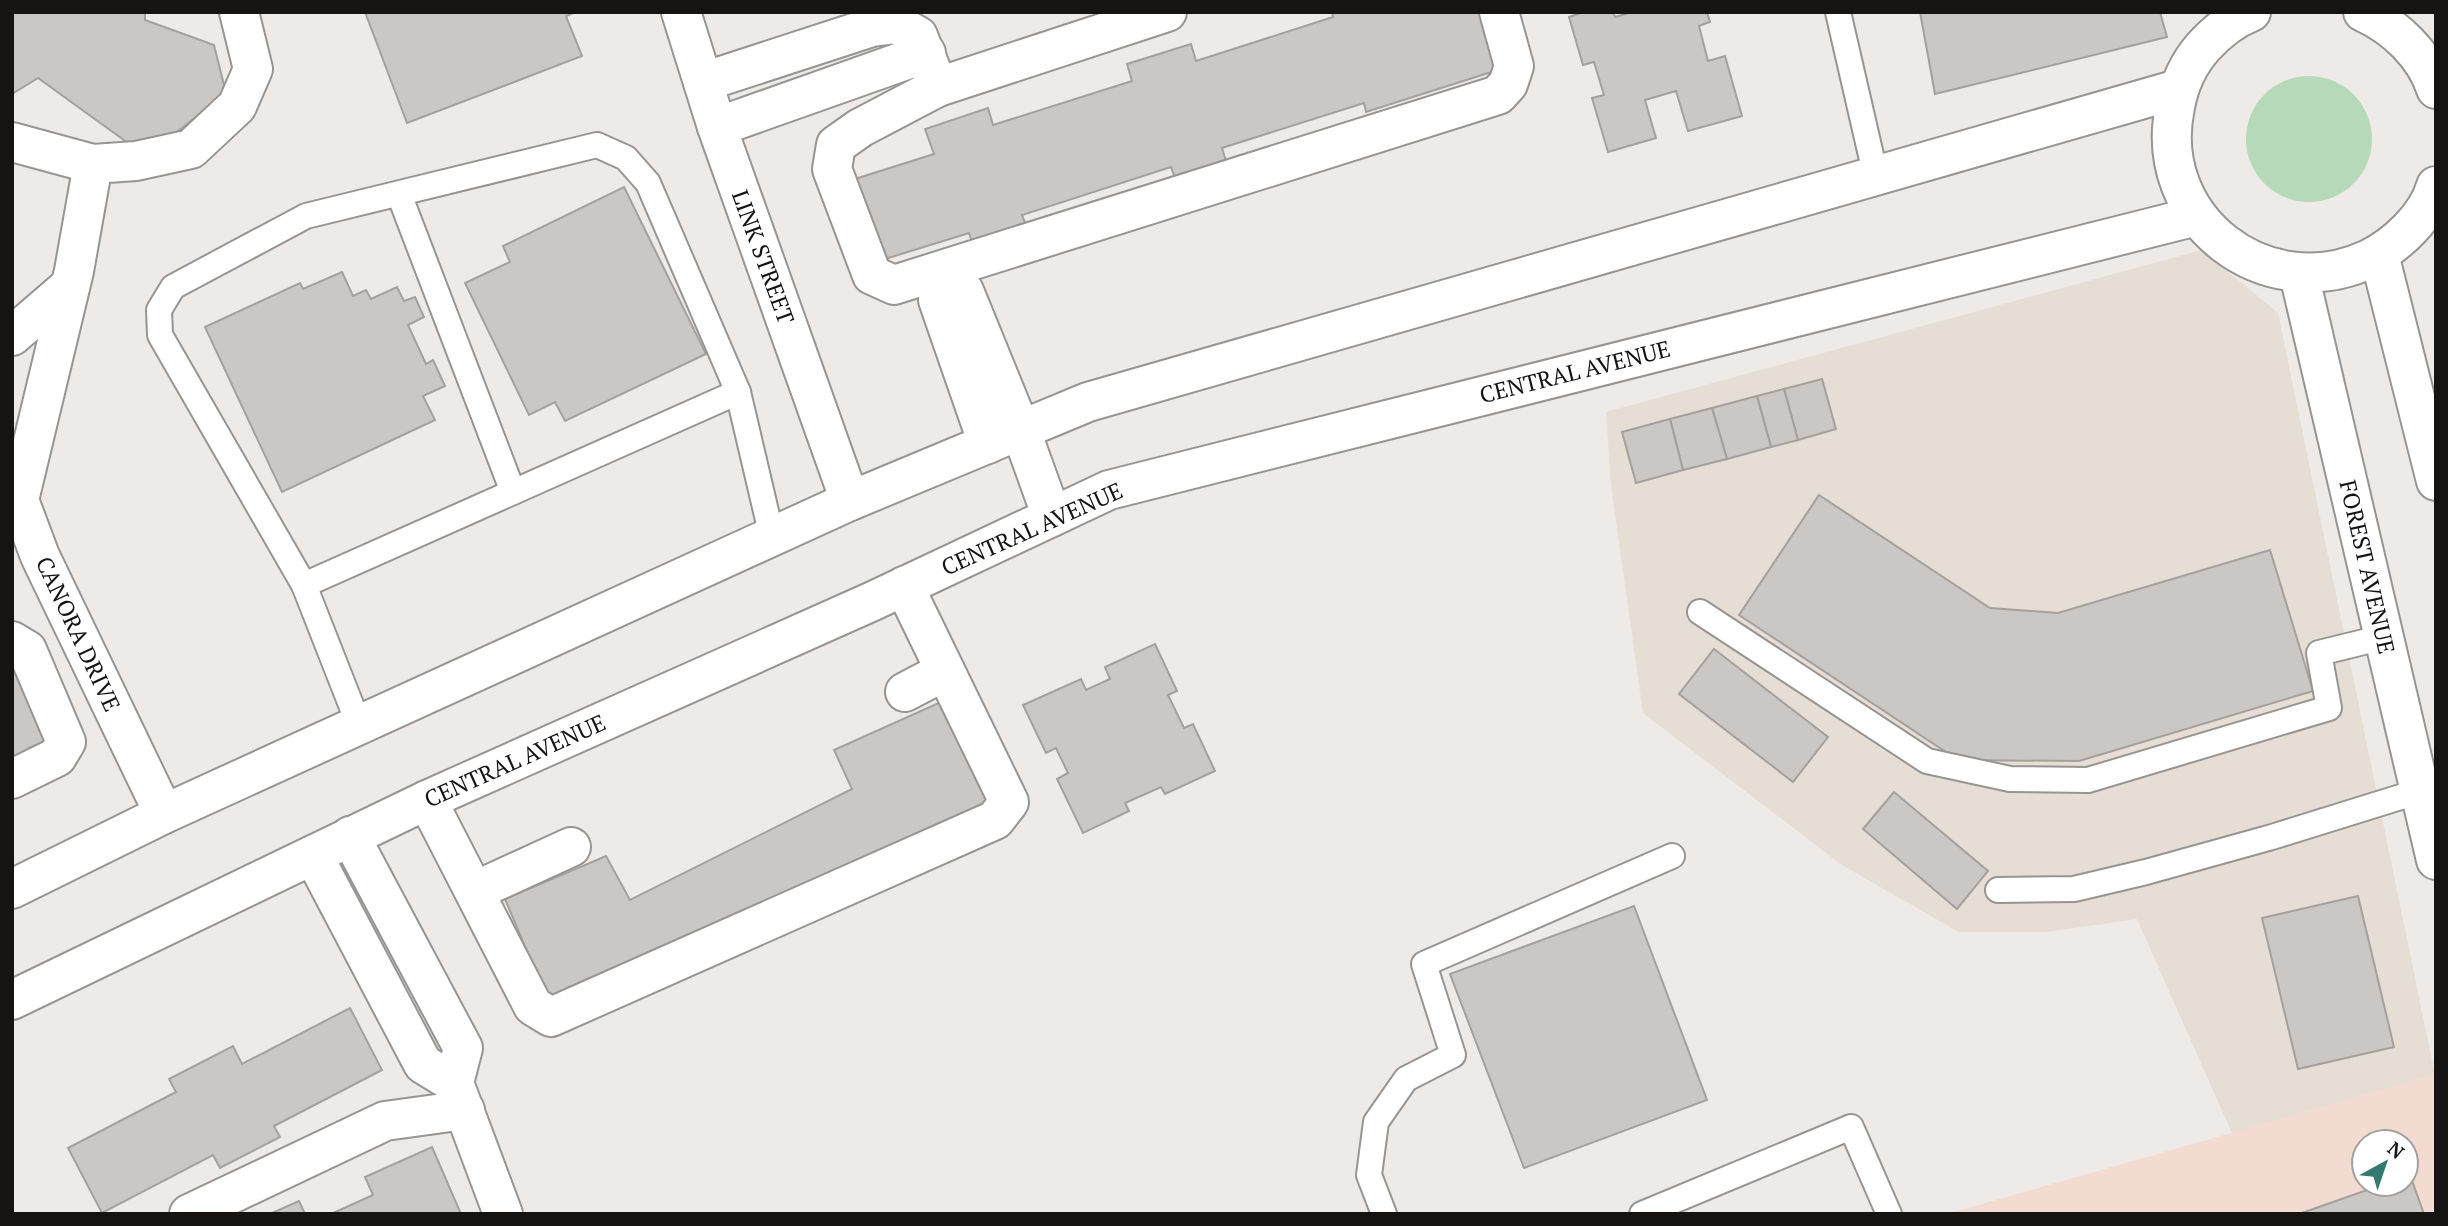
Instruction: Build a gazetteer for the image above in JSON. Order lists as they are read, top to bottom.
{
  "streets": {
    "street": [
      "LINK STREET",
      "CENTRAL AVENUE",
      "FOREST AVENUE",
      "CANORA DRIVE"
    ]
  },
  "north": "top right"
}
